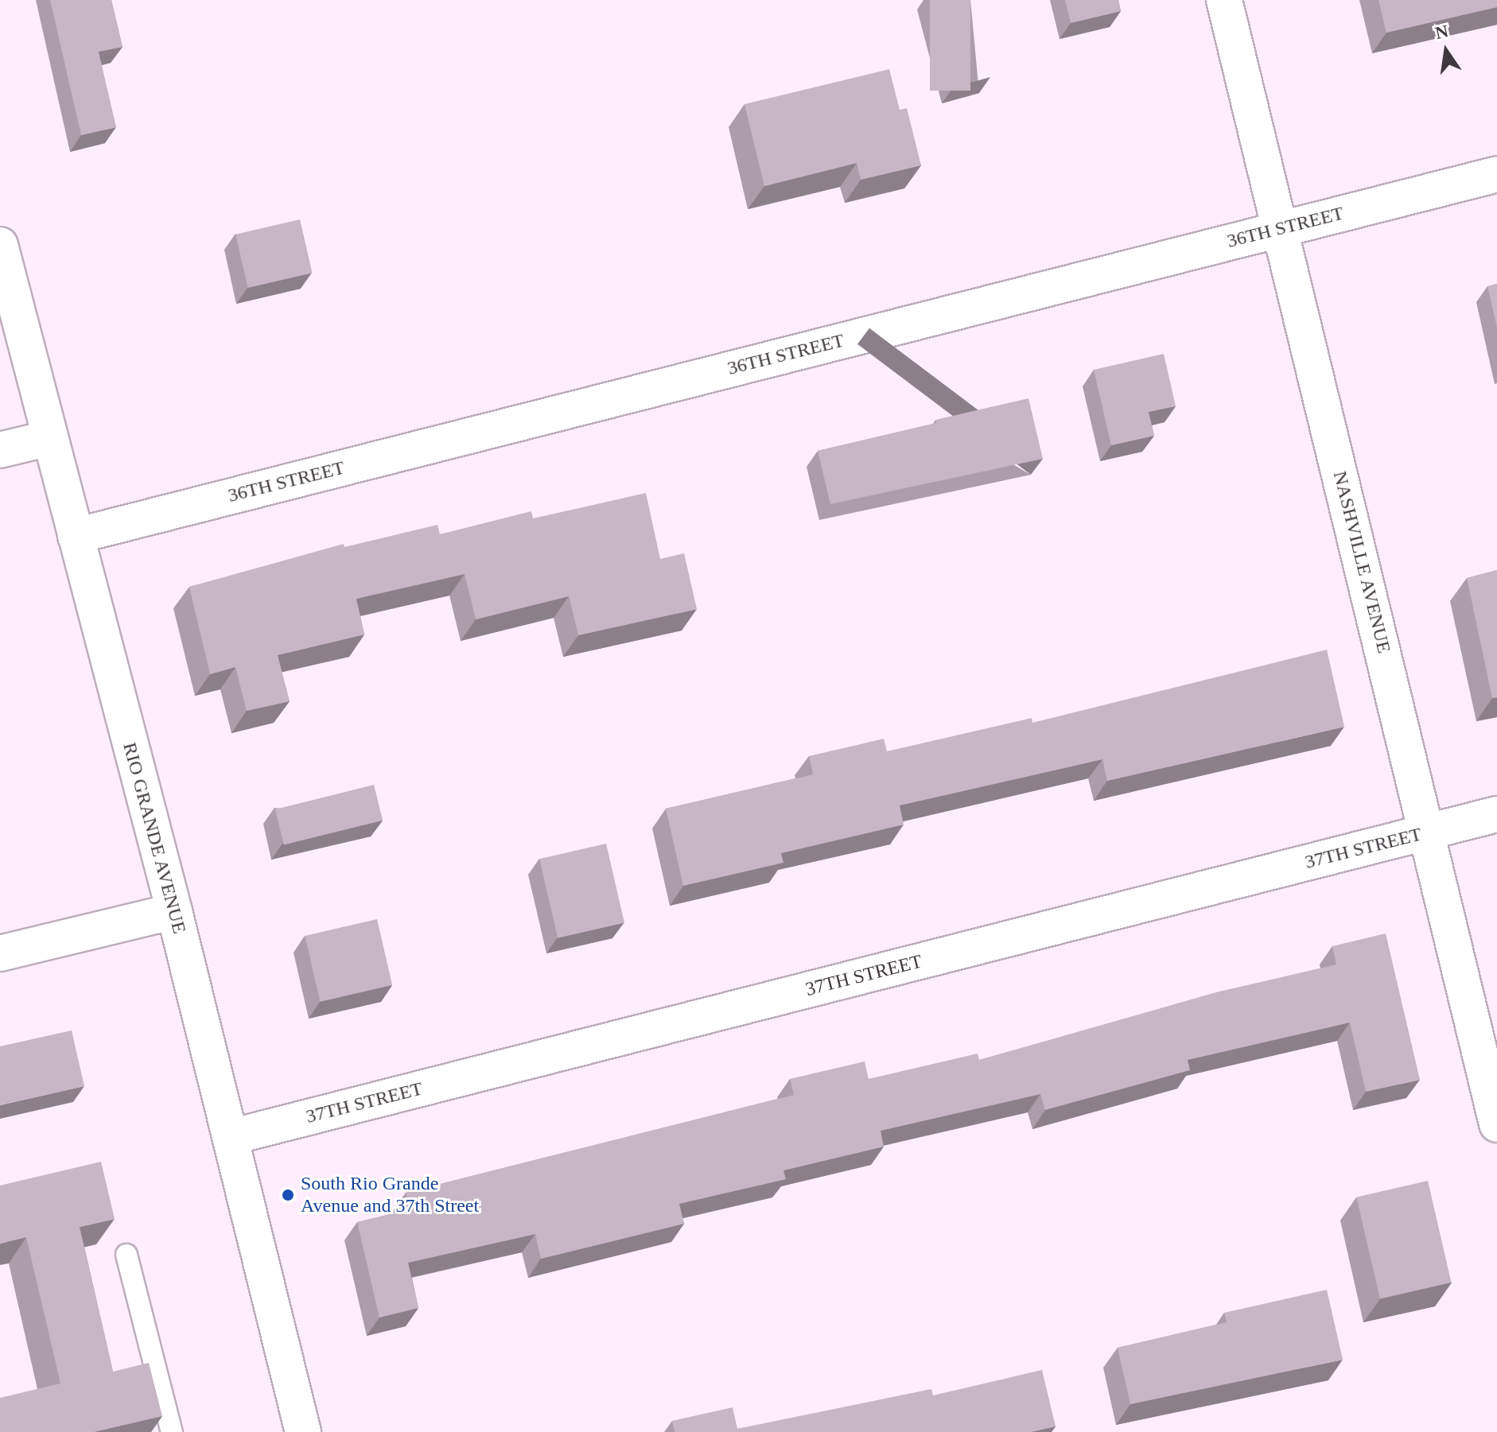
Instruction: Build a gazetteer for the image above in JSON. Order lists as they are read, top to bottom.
{
  "streets": {
    "street": [
      "36TH STREET",
      "NASHVILLE AVENUE",
      "RIO GRANDE AVENUE",
      "37TH STREET"
    ]
  },
  "crossings": [
    ["36TH STREET", "NASHVILLE AVENUE"],
    ["36TH STREET", "RIO GRANDE AVENUE"],
    ["NASHVILLE AVENUE", "37TH STREET"],
    ["RIO GRANDE AVENUE", "37TH STREET"]
  ],
  "places": ["South Rio Grande Avenue and 37th Street"],
  "north": "top"
}
